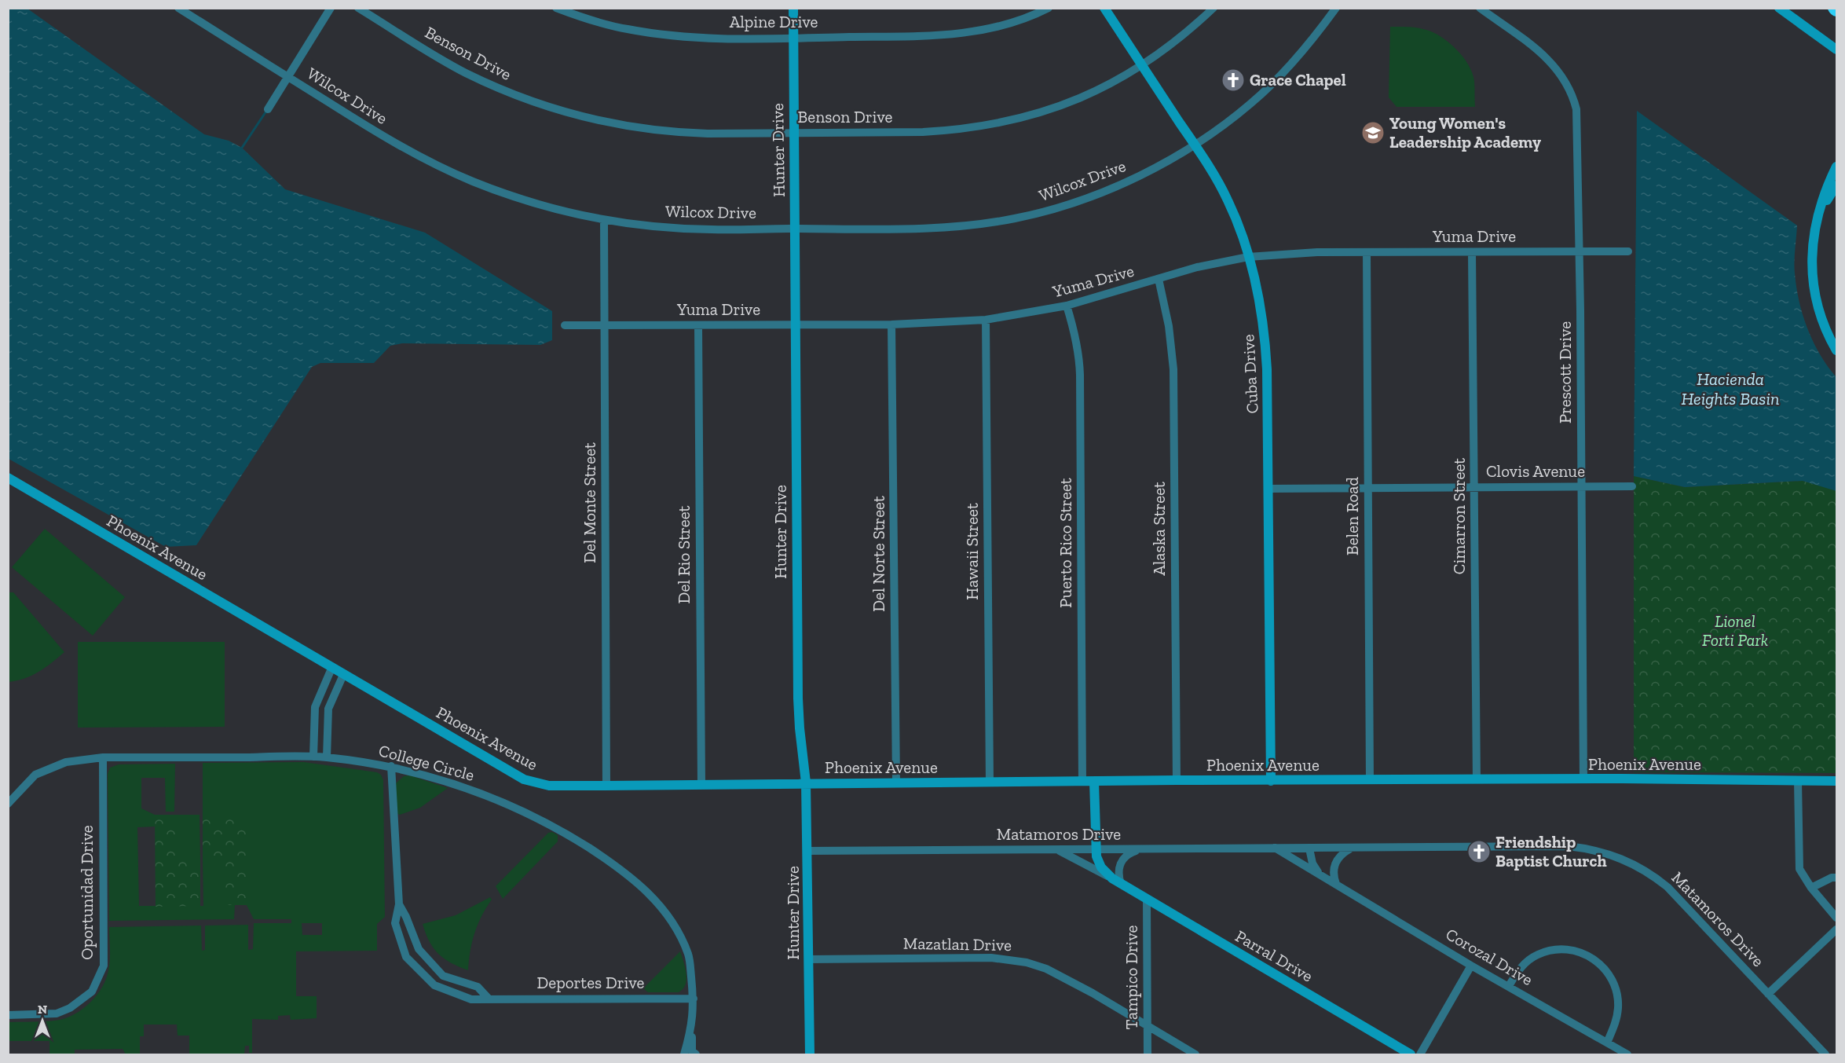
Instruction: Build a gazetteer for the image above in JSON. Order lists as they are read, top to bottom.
{
  "streets": {
    "street": [
      "Alpine Drive",
      "Benson Drive",
      "Wilcox Drive",
      "Hunter Drive",
      "Yuma Drive",
      "Prescott Drive",
      "Cuba Drive",
      "Clovis Avenue",
      "Del Monte Street",
      "Belen Road",
      "Cimarron Street",
      "Alaska Street",
      "Puerto Rico Street",
      "Phoenix Avenue",
      "Hawaii Street",
      "Del Norte Street",
      "Del Rio Street",
      "College Circle",
      "Matamoros Drive",
      "Oportunidad Drive",
      "Mazatlan Drive",
      "Parral Drive",
      "Corozal Drive",
      "Tampico Drive",
      "Deportes Drive"
    ]
  },
  "crossings": [
    ["Alpine Drive", "Hunter Drive"],
    ["Benson Drive", "Hunter Drive"],
    ["Benson Drive", "Cuba Drive"],
    ["Wilcox Drive", "Hunter Drive"],
    ["Wilcox Drive", "Cuba Drive"],
    ["Wilcox Drive", "Del Monte Street"],
    ["Hunter Drive", "Yuma Drive"],
    ["Hunter Drive", "Phoenix Avenue"],
    ["Hunter Drive", "Matamoros Drive"],
    ["Hunter Drive", "Mazatlan Drive"],
    ["Yuma Drive", "Prescott Drive"],
    ["Yuma Drive", "Cuba Drive"],
    ["Yuma Drive", "Del Monte Street"],
    ["Yuma Drive", "Belen Road"],
    ["Yuma Drive", "Cimarron Street"],
    ["Yuma Drive", "Alaska Street"],
    ["Yuma Drive", "Puerto Rico Street"],
    ["Yuma Drive", "Hawaii Street"],
    ["Yuma Drive", "Del Norte Street"],
    ["Yuma Drive", "Del Rio Street"],
    ["Prescott Drive", "Clovis Avenue"],
    ["Prescott Drive", "Phoenix Avenue"],
    ["Cuba Drive", "Clovis Avenue"],
    ["Cuba Drive", "Phoenix Avenue"],
    ["Clovis Avenue", "Belen Road"],
    ["Clovis Avenue", "Cimarron Street"],
    ["Del Monte Street", "Phoenix Avenue"],
    ["Belen Road", "Phoenix Avenue"],
    ["Cimarron Street", "Phoenix Avenue"],
    ["Alaska Street", "Phoenix Avenue"],
    ["Puerto Rico Street", "Phoenix Avenue"],
    ["Phoenix Avenue", "Hawaii Street"],
    ["Phoenix Avenue", "Del Norte Street"],
    ["Phoenix Avenue", "Del Rio Street"],
    ["College Circle", "Oportunidad Drive"],
    ["College Circle", "Deportes Drive"],
    ["Matamoros Drive", "Parral Drive"],
    ["Matamoros Drive", "Corozal Drive"],
    ["Mazatlan Drive", "Tampico Drive"],
    ["Parral Drive", "Tampico Drive"]
  ],
  "water": ["Hacienda Heights Basin"],
  "parks": ["Lionel Forti Park"],
  "places": {
    "church": ["Grace Chapel", "Friendship Baptist Church"],
    "school or university": ["Young Women's Leadership Academy"]
  },
  "north": "top"
}
